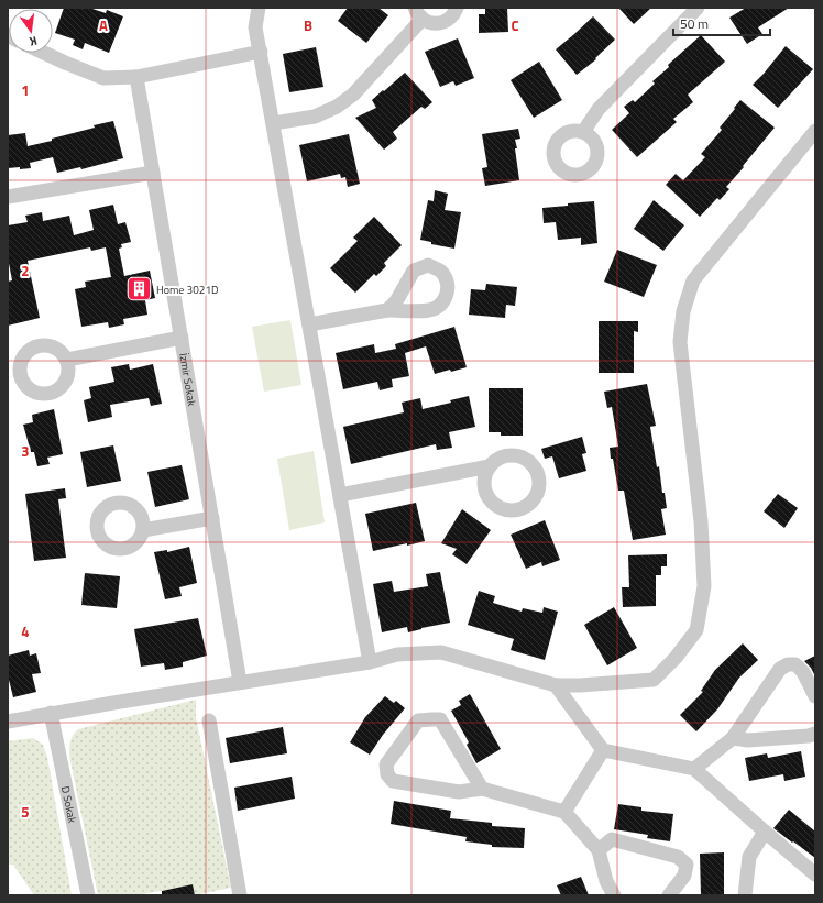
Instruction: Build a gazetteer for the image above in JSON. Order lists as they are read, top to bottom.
{
  "streets": {
    "street": ["İzmir Sokak", "D Sokak"]
  },
  "places": {
    "building": ["Home 3021D"]
  },
  "scale_bar": "50 m",
  "north": "bottom",
  "grid": {
    "columns": ["A", "B", "C"],
    "rows": [
      "1",
      "2",
      "3",
      "4",
      "5"
    ]
  }
}
